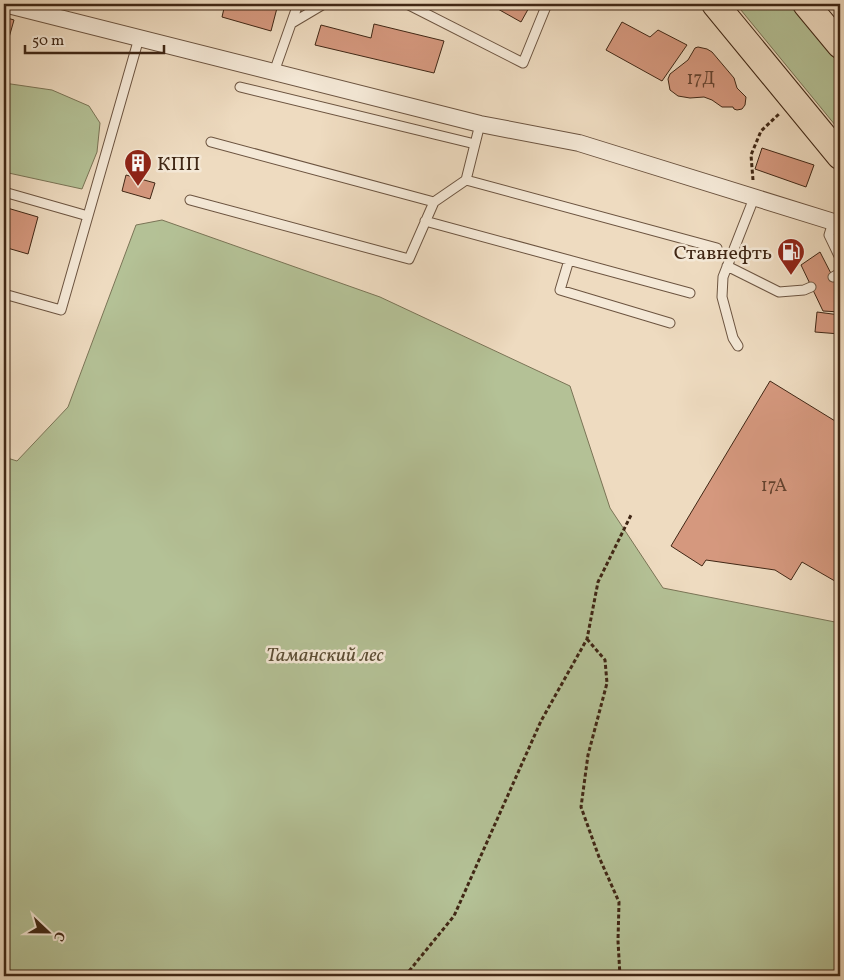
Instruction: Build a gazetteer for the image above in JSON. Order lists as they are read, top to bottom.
{
  "parks": ["Таманский лес"],
  "places": {
    "building": ["КПП"],
    "fuel station": ["Ставнефть"]
  },
  "house_numbers": ["17Д", "17А"],
  "scale_bar": "50 m",
  "north": "right"
}
